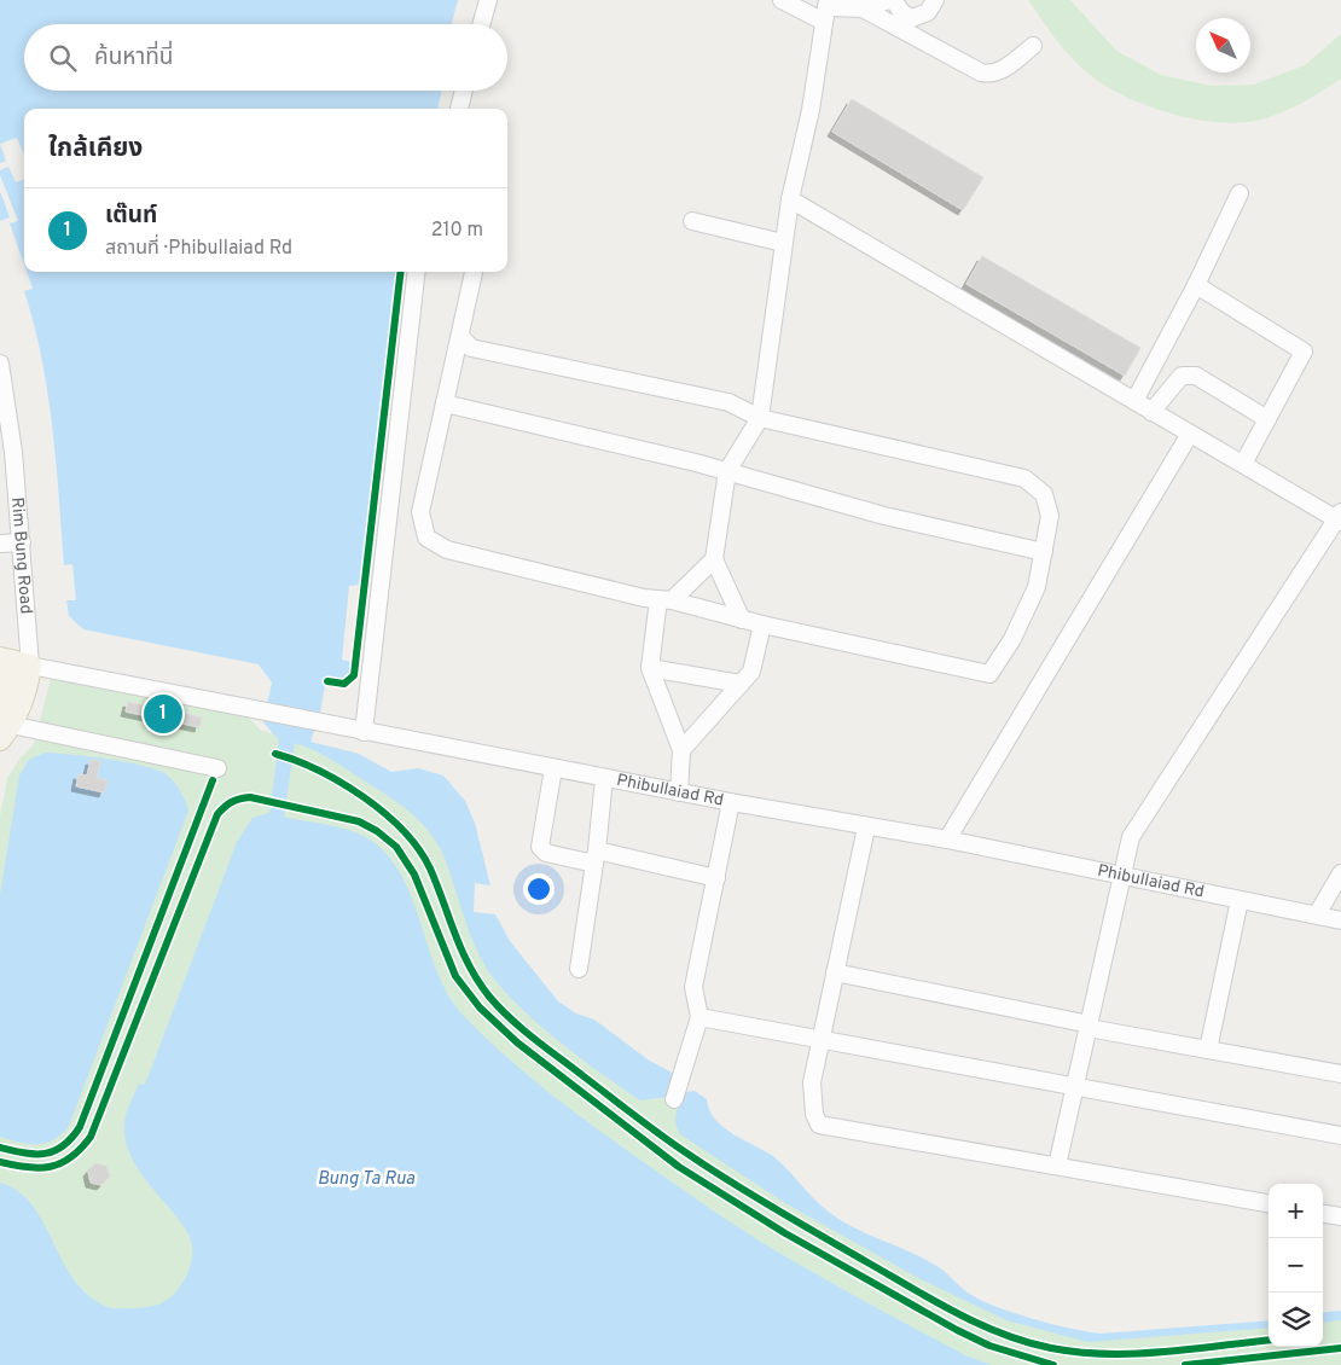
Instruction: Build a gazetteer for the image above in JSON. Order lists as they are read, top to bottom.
{
  "streets": {
    "main road": ["Rim Bung Road"],
    "street": ["Phibullaiad Rd"]
  },
  "crossings": [
    ["Rim Bung Road", "Phibullaiad Rd"]
  ],
  "water": ["Bung Ta Rua"],
  "north": "top left",
  "page": {
    "search": "ค้นหาที่นี่",
    "heading": "ใกล้เคียง",
    "list": [
      {
        "mark": "1",
        "name": "เต๊นท์",
        "note": "สถานที่ · Phibullaiad Rd",
        "value": "210 m"
      }
    ],
    "pins": "1",
    "map_buttons": ["+", "−"]
  }
}
